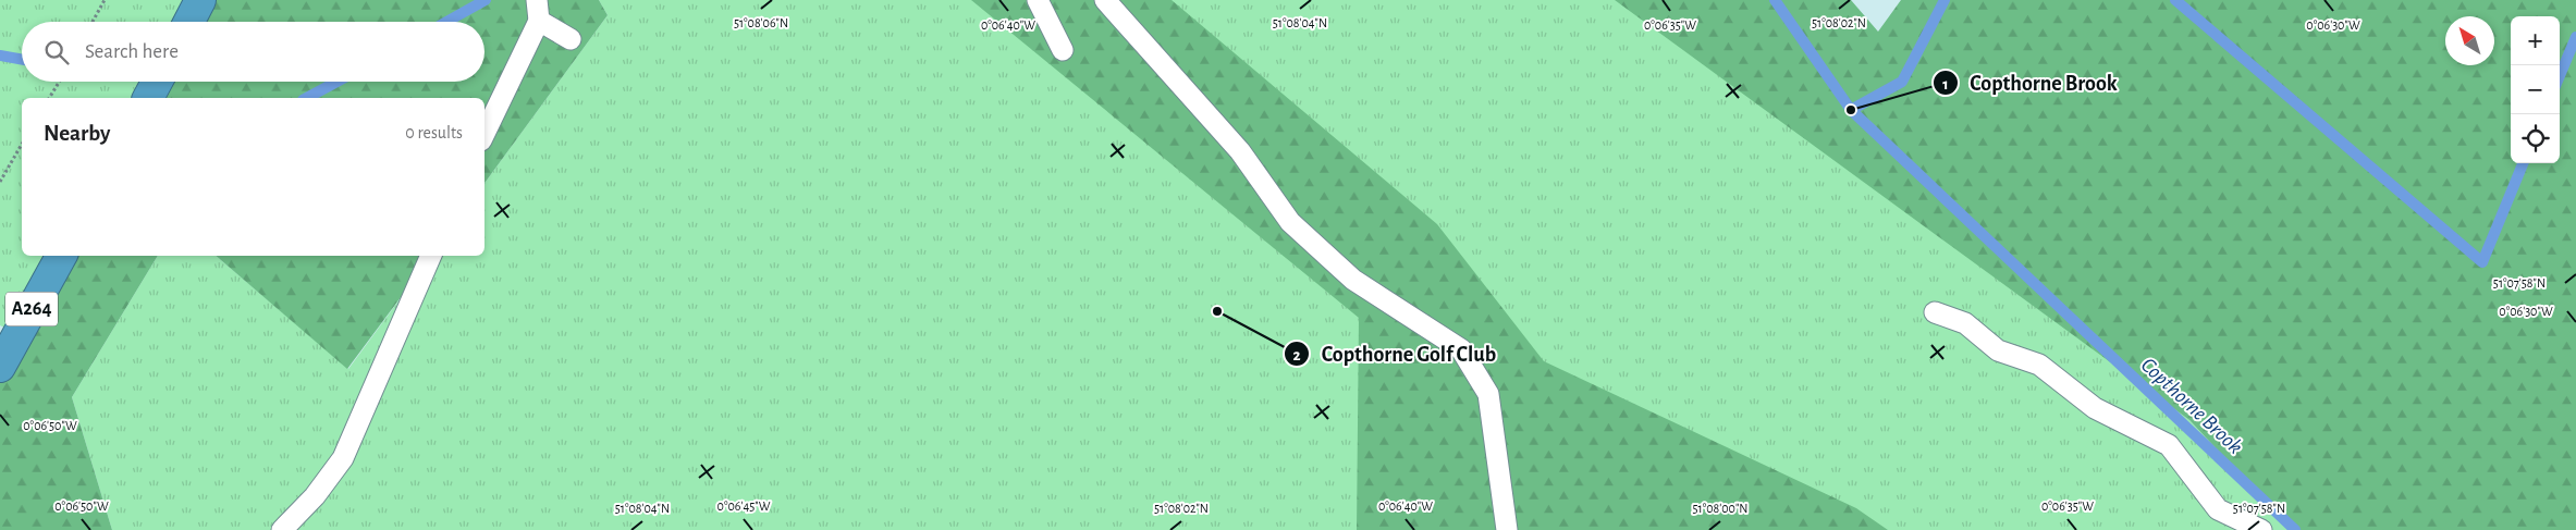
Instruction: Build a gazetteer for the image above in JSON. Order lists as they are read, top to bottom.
{
  "streets": {
    "highway": ["A264"]
  },
  "water": ["Copthorne Brook"],
  "places": ["Copthorne Brook", "Copthorne Golf Club"],
  "north": "top left",
  "page": {
    "map_buttons": ["+", "−"],
    "search": "Search here",
    "heading": ["Nearby", "0 results"]
  },
  "coordinates": [
    "51°08'02\"N",
    "51°08'06\"N",
    "51°08'04\"N",
    "0°06'30\"W",
    "0°06'40\"W",
    "0°06'35\"W",
    "51°07'58\"N",
    "0°06'50\"W",
    "0°06'45\"W",
    "51°08'00\"N"
  ]
}
